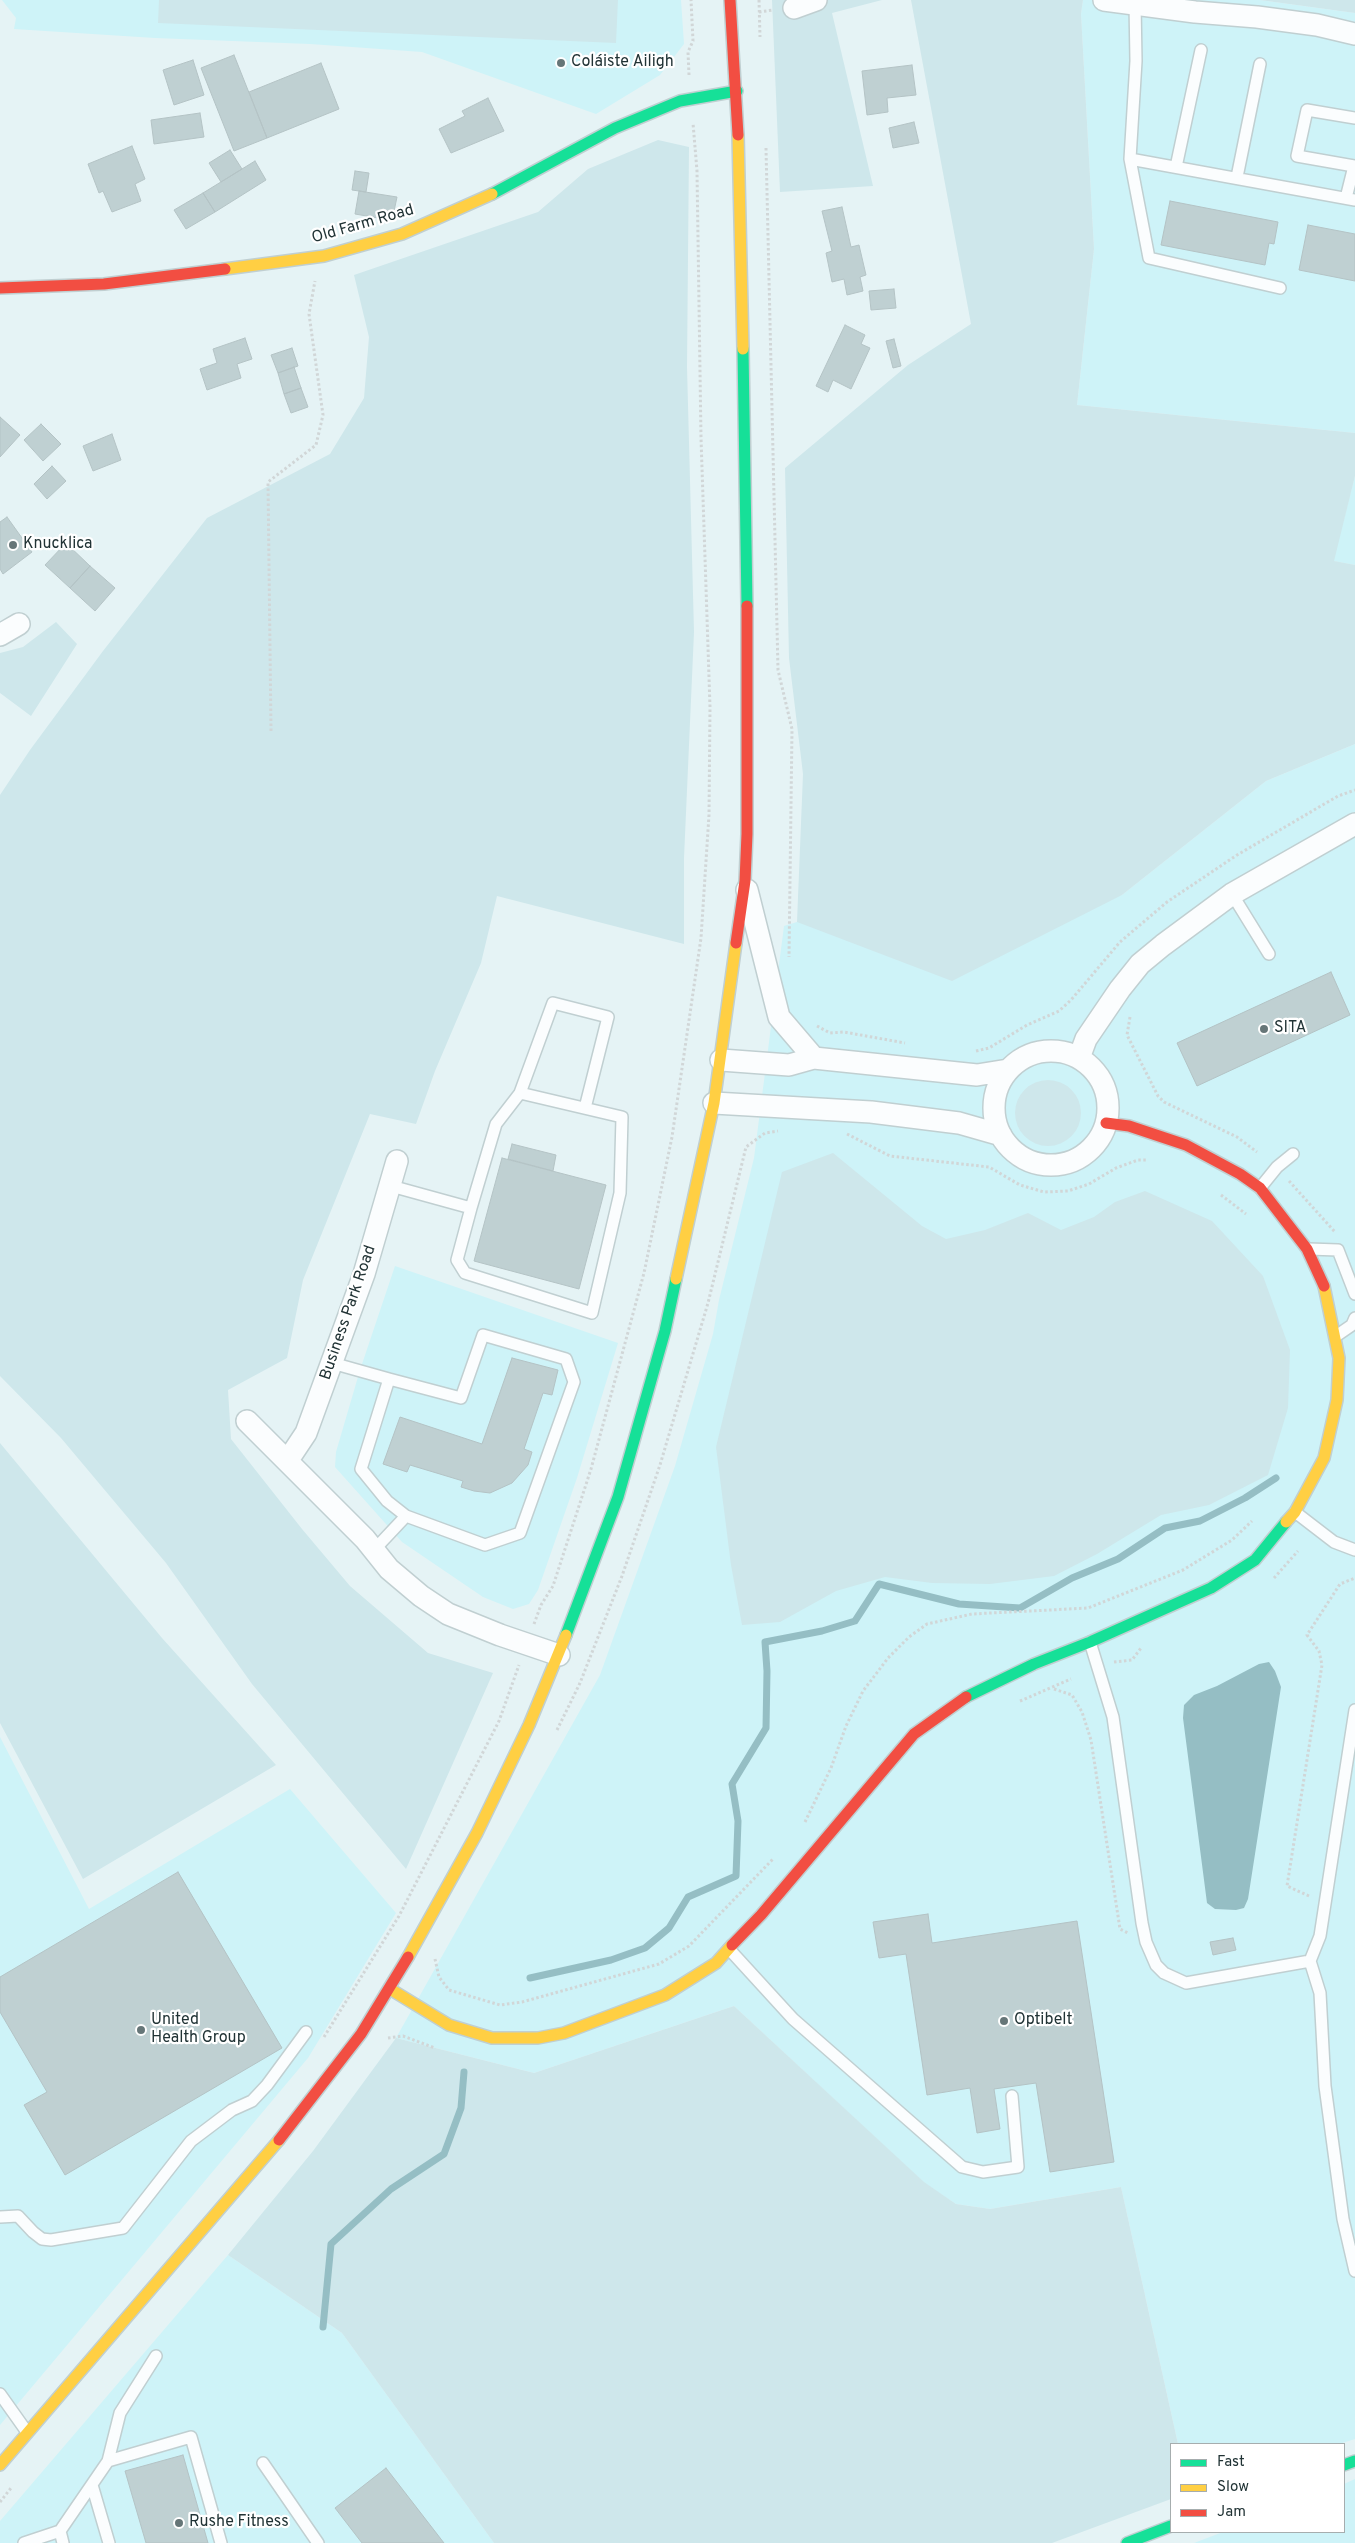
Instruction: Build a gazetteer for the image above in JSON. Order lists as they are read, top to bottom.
{
  "streets": {
    "main road": ["Old Farm Road"],
    "street": ["Business Park Road"]
  },
  "places": [
    "Coláiste Ailigh",
    "Knucklica",
    "SITA",
    "Optibelt",
    "United Health Group",
    "Rushe Fitness"
  ],
  "legend": ["Fast", "Slow", "Jam"]
}
